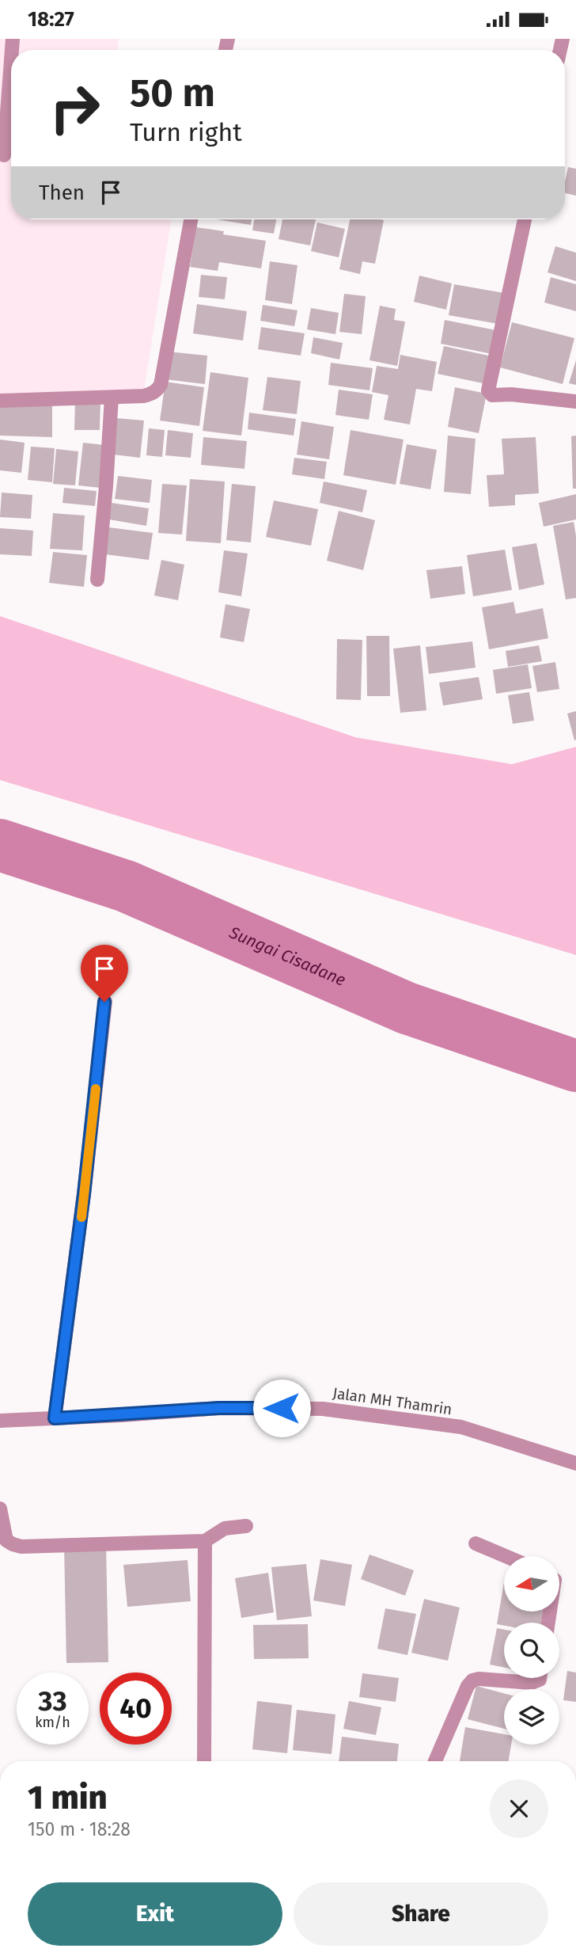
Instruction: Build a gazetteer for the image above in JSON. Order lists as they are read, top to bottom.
{
  "streets": {
    "street": ["Jalan MH Thamrin"]
  },
  "water": ["Sungai Cisadane"],
  "north": "left",
  "page": {
    "status": "18:27",
    "turn": ["50 m", "Turn right"],
    "then": "Then",
    "speed": "33 km/h",
    "limit": "40",
    "heading": ["1 min", "150 m · 18:28"],
    "buttons": ["Exit", "Share"]
  }
}
